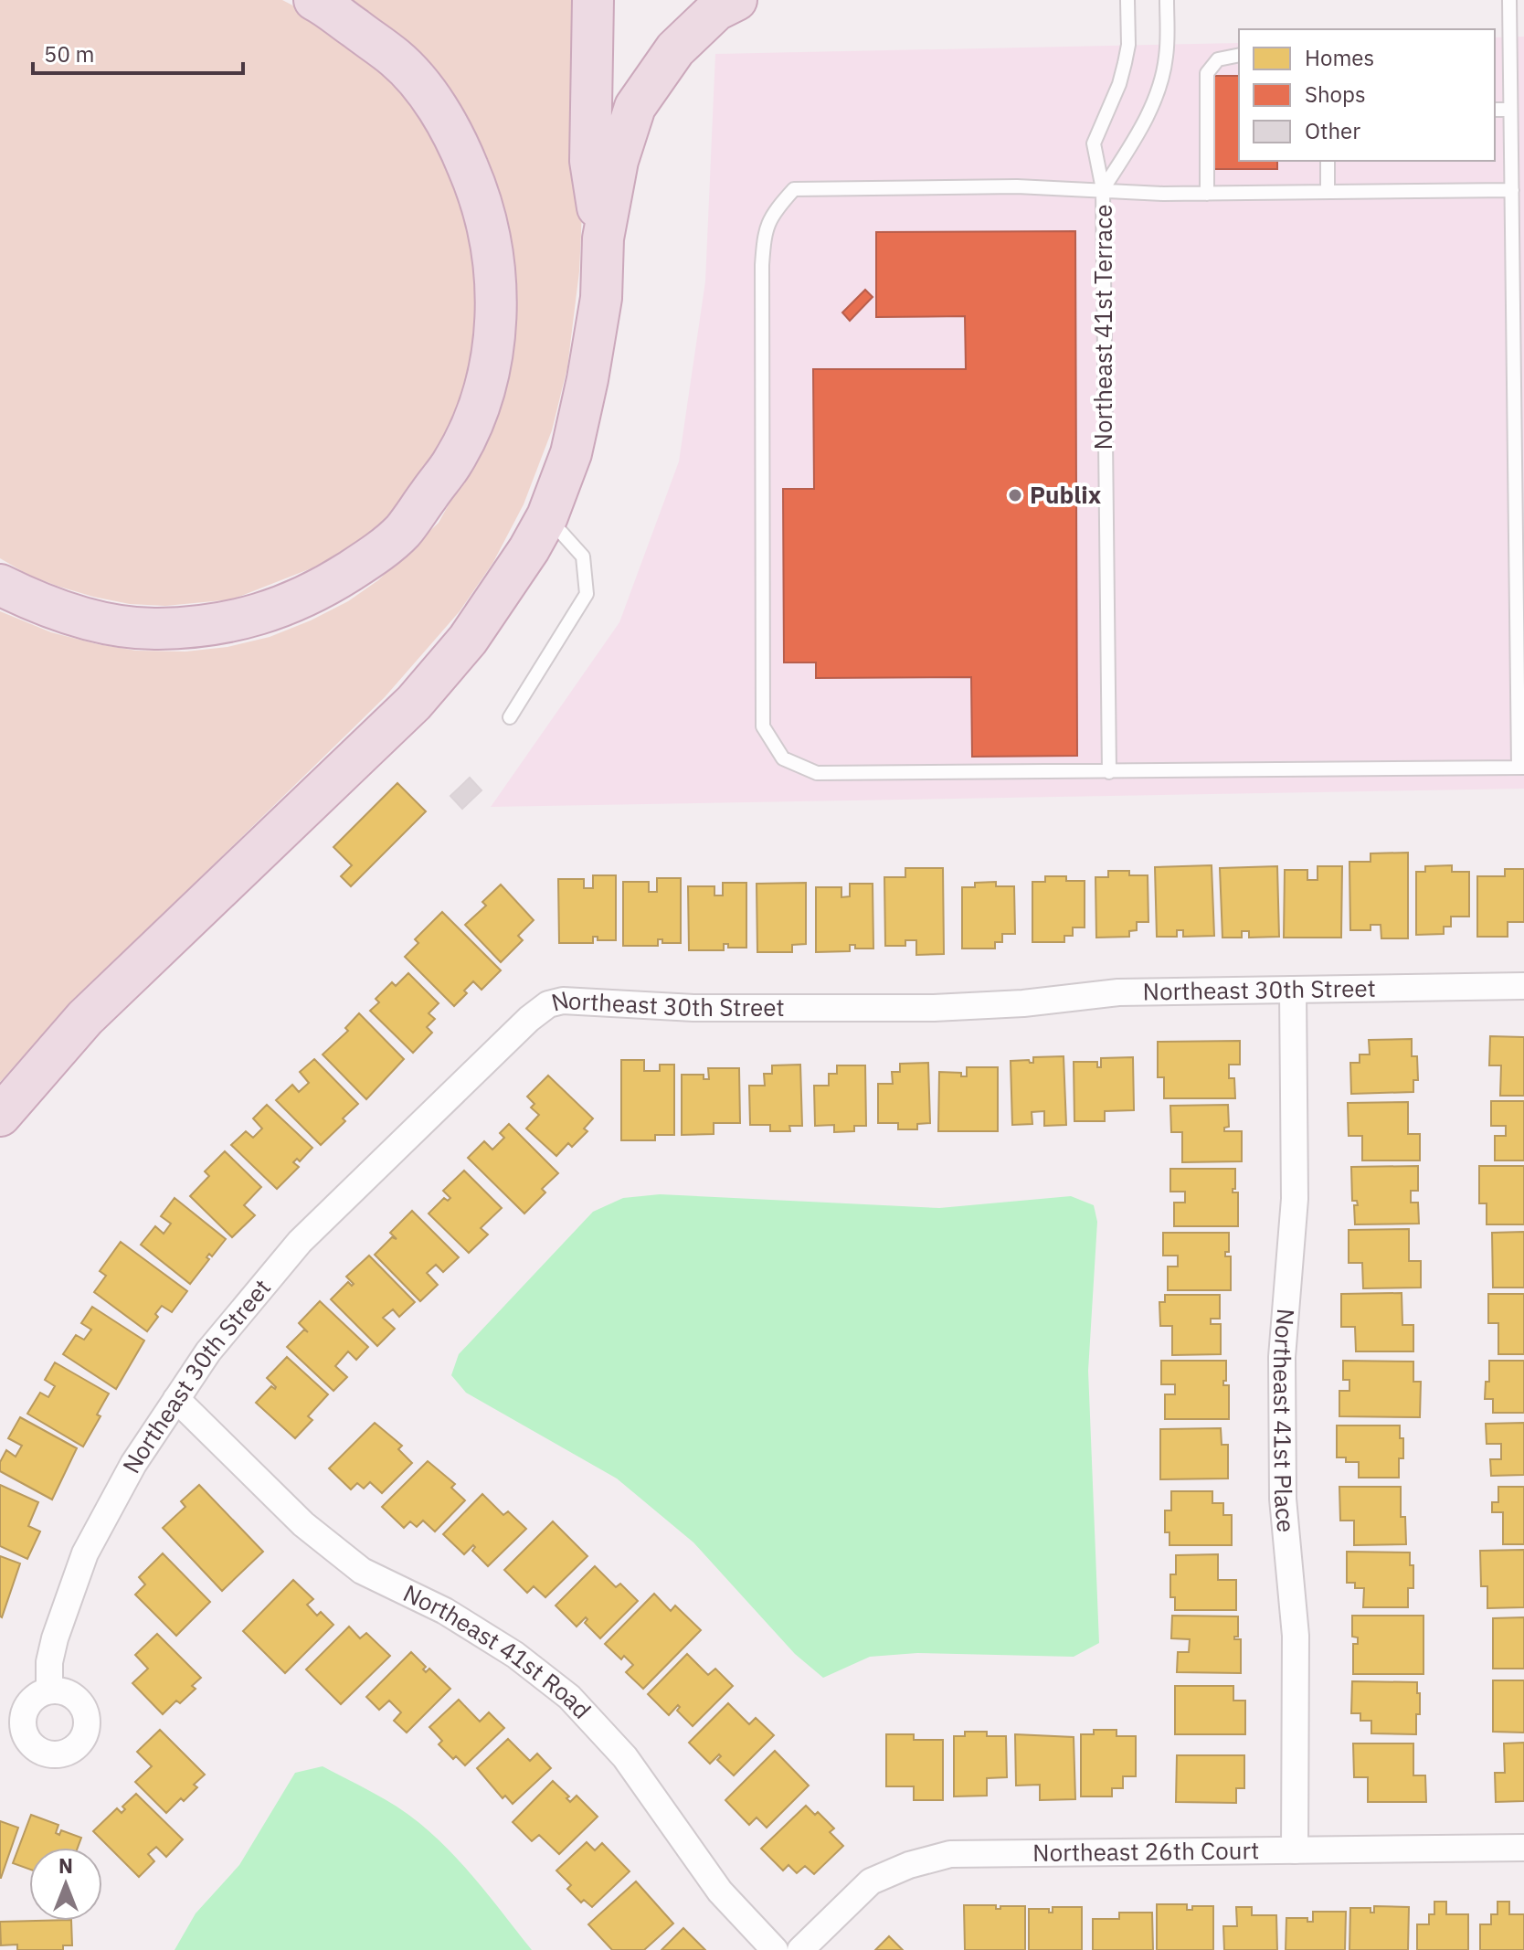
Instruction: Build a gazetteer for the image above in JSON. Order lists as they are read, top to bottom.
{
  "streets": {
    "street": [
      "Northeast 30th Street",
      "Northeast 41st Place",
      "Northeast 41st Road",
      "Northeast 26th Court"
    ],
    "lane": ["Northeast 41st Terrace"]
  },
  "crossings": [
    ["Northeast 30th Street", "Northeast 41st Place"],
    ["Northeast 30th Street", "Northeast 41st Road"],
    ["Northeast 41st Place", "Northeast 26th Court"]
  ],
  "places": ["Publix"],
  "legend": ["Homes", "Shops", "Other"],
  "scale_bar": "50 m",
  "north": "top"
}
